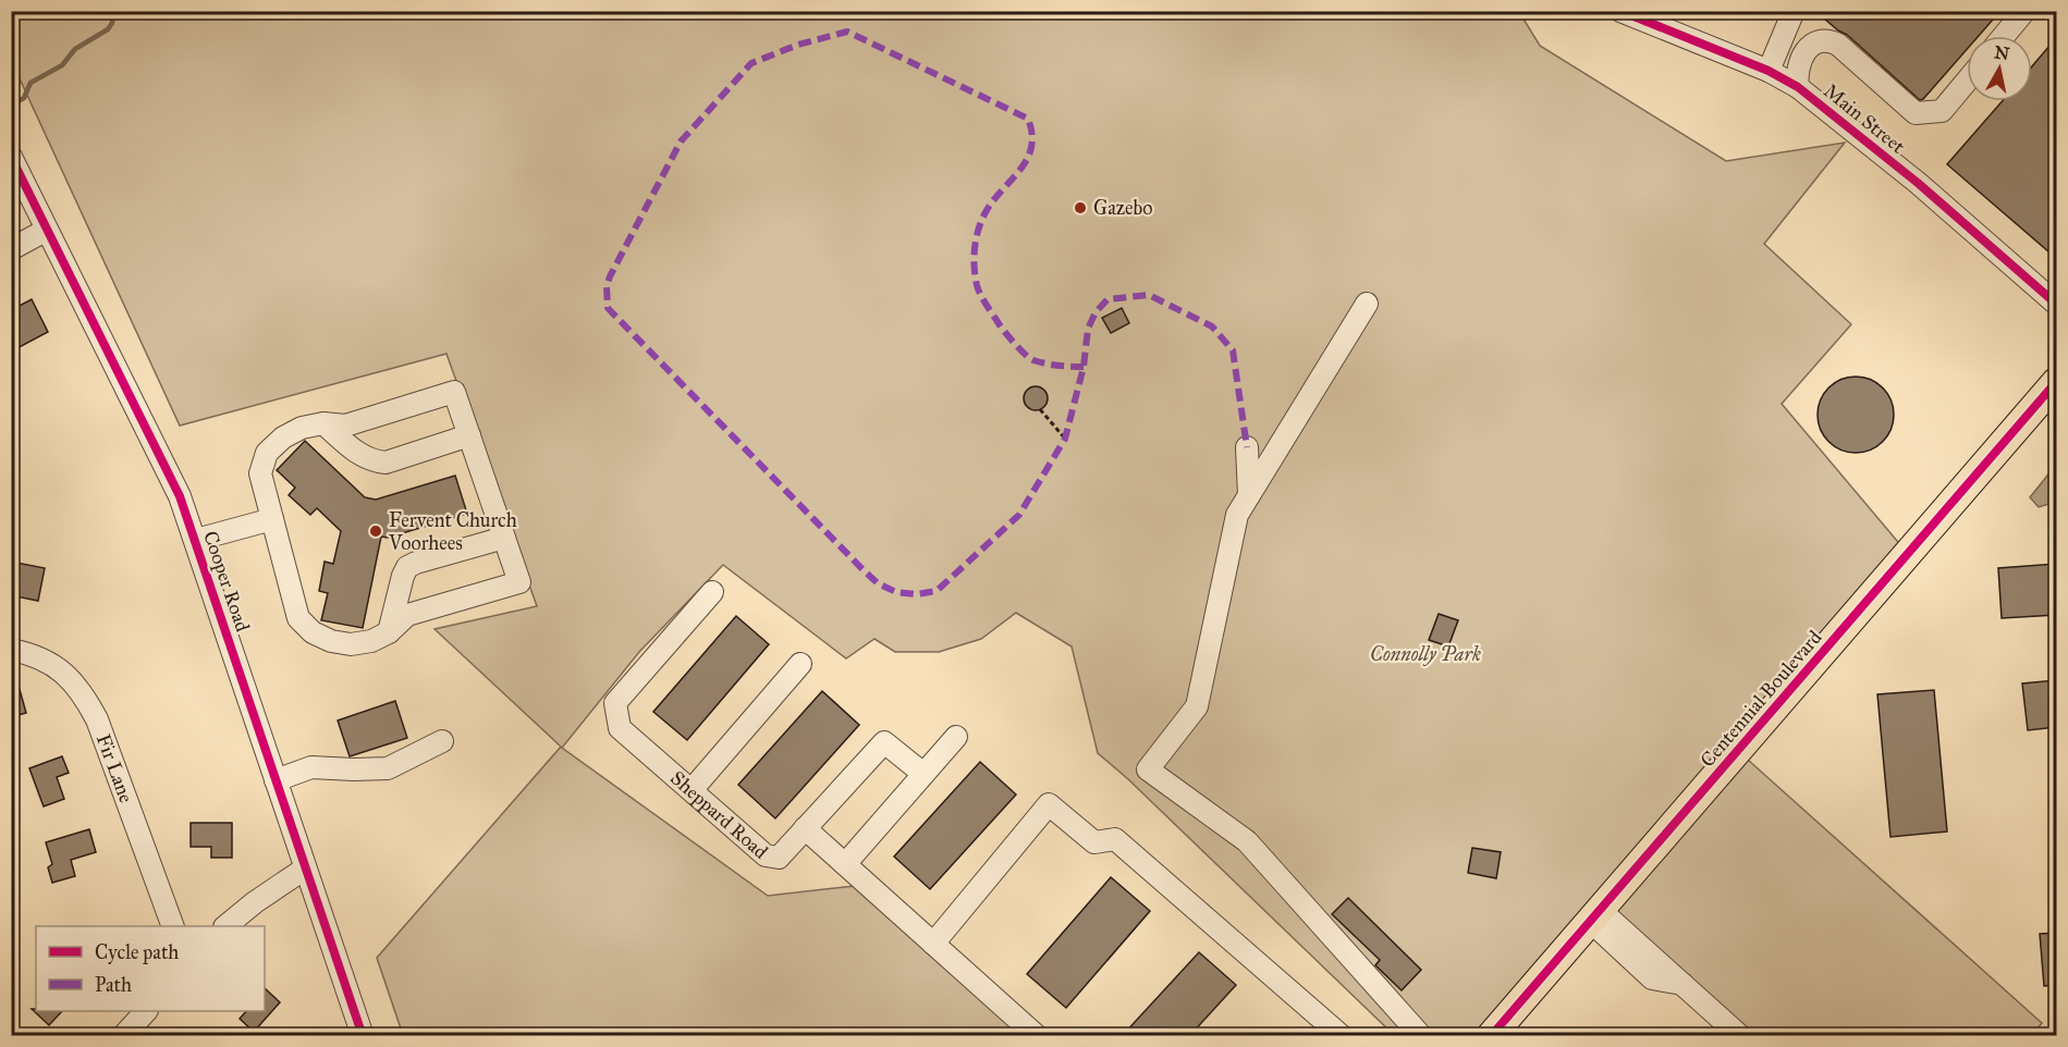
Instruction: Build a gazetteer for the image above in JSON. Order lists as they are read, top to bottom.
{
  "streets": {
    "main road": ["Centennial Boulevard"],
    "street": [
      "Main Street",
      "Cooper Road",
      "Fir Lane",
      "Sheppard Road"
    ]
  },
  "parks": ["Connolly Park"],
  "places": ["Gazebo", "Fervent Church Voorhees"],
  "legend": ["Cycle path", "Path"],
  "north": "top"
}
